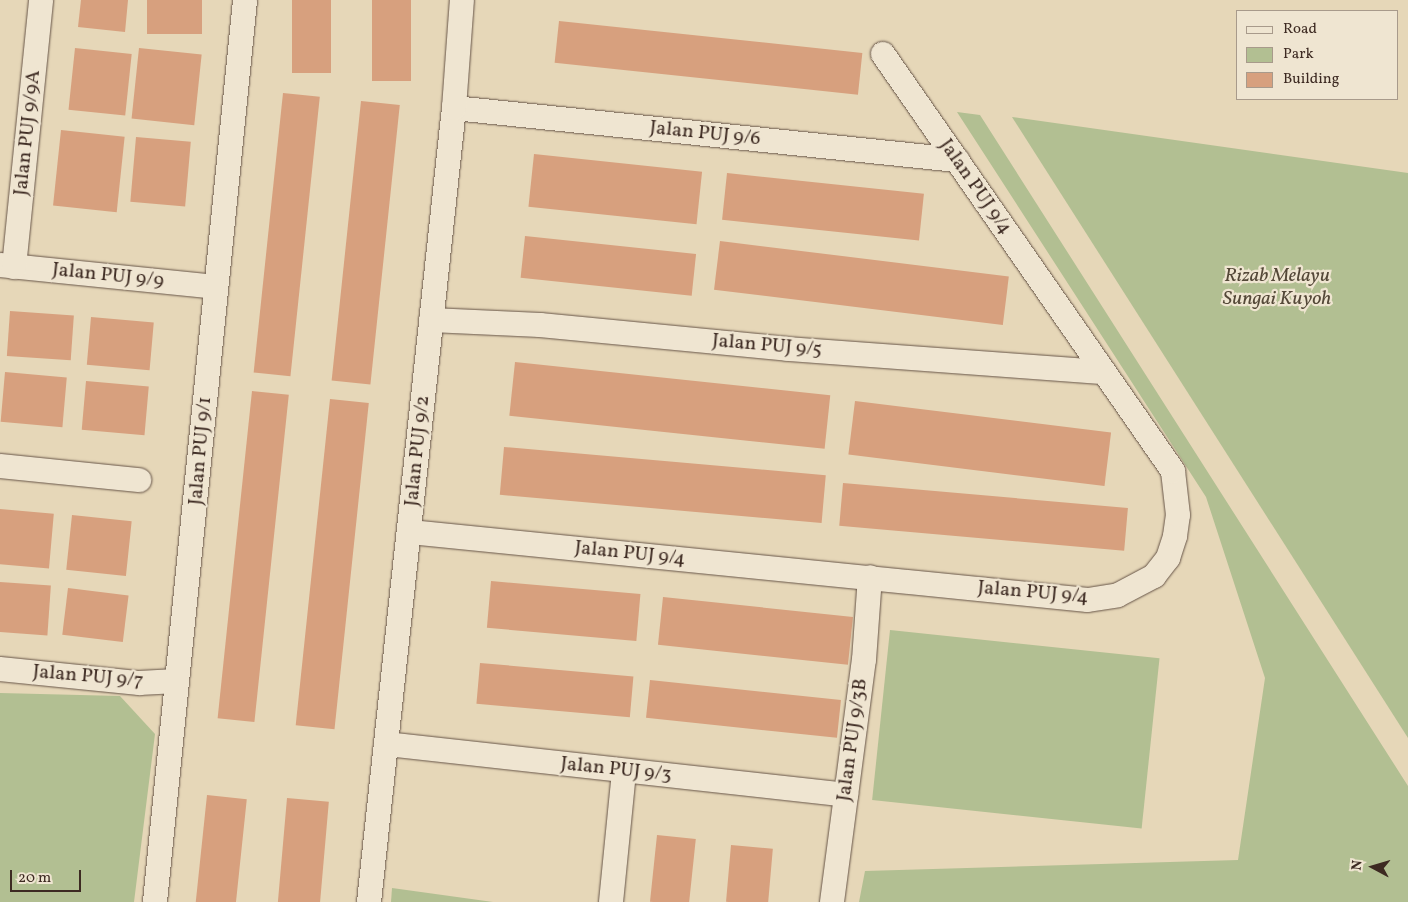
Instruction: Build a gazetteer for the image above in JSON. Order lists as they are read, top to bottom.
{
  "streets": {
    "street": [
      "Jalan PUJ 9/9A",
      "Jalan PUJ 9/6",
      "Jalan PUJ 9/4",
      "Jalan PUJ 9/9",
      "Jalan PUJ 9/5",
      "Jalan PUJ 9/1",
      "Jalan PUJ 9/2",
      "Jalan PUJ 9/7",
      "Jalan PUJ 9/3B",
      "Jalan PUJ 9/3"
    ]
  },
  "crossings": [
    ["Jalan PUJ 9/9A", "Jalan PUJ 9/9"],
    ["Jalan PUJ 9/6", "Jalan PUJ 9/4"],
    ["Jalan PUJ 9/6", "Jalan PUJ 9/2"],
    ["Jalan PUJ 9/4", "Jalan PUJ 9/5"],
    ["Jalan PUJ 9/4", "Jalan PUJ 9/2"],
    ["Jalan PUJ 9/4", "Jalan PUJ 9/3B"],
    ["Jalan PUJ 9/9", "Jalan PUJ 9/1"],
    ["Jalan PUJ 9/5", "Jalan PUJ 9/2"],
    ["Jalan PUJ 9/1", "Jalan PUJ 9/7"],
    ["Jalan PUJ 9/2", "Jalan PUJ 9/3"],
    ["Jalan PUJ 9/3B", "Jalan PUJ 9/3"]
  ],
  "parks": ["Rizab Melayu Sungai Kuyoh"],
  "legend": ["Road", "Park", "Building"],
  "scale_bar": "20 m",
  "north": "left"
}
